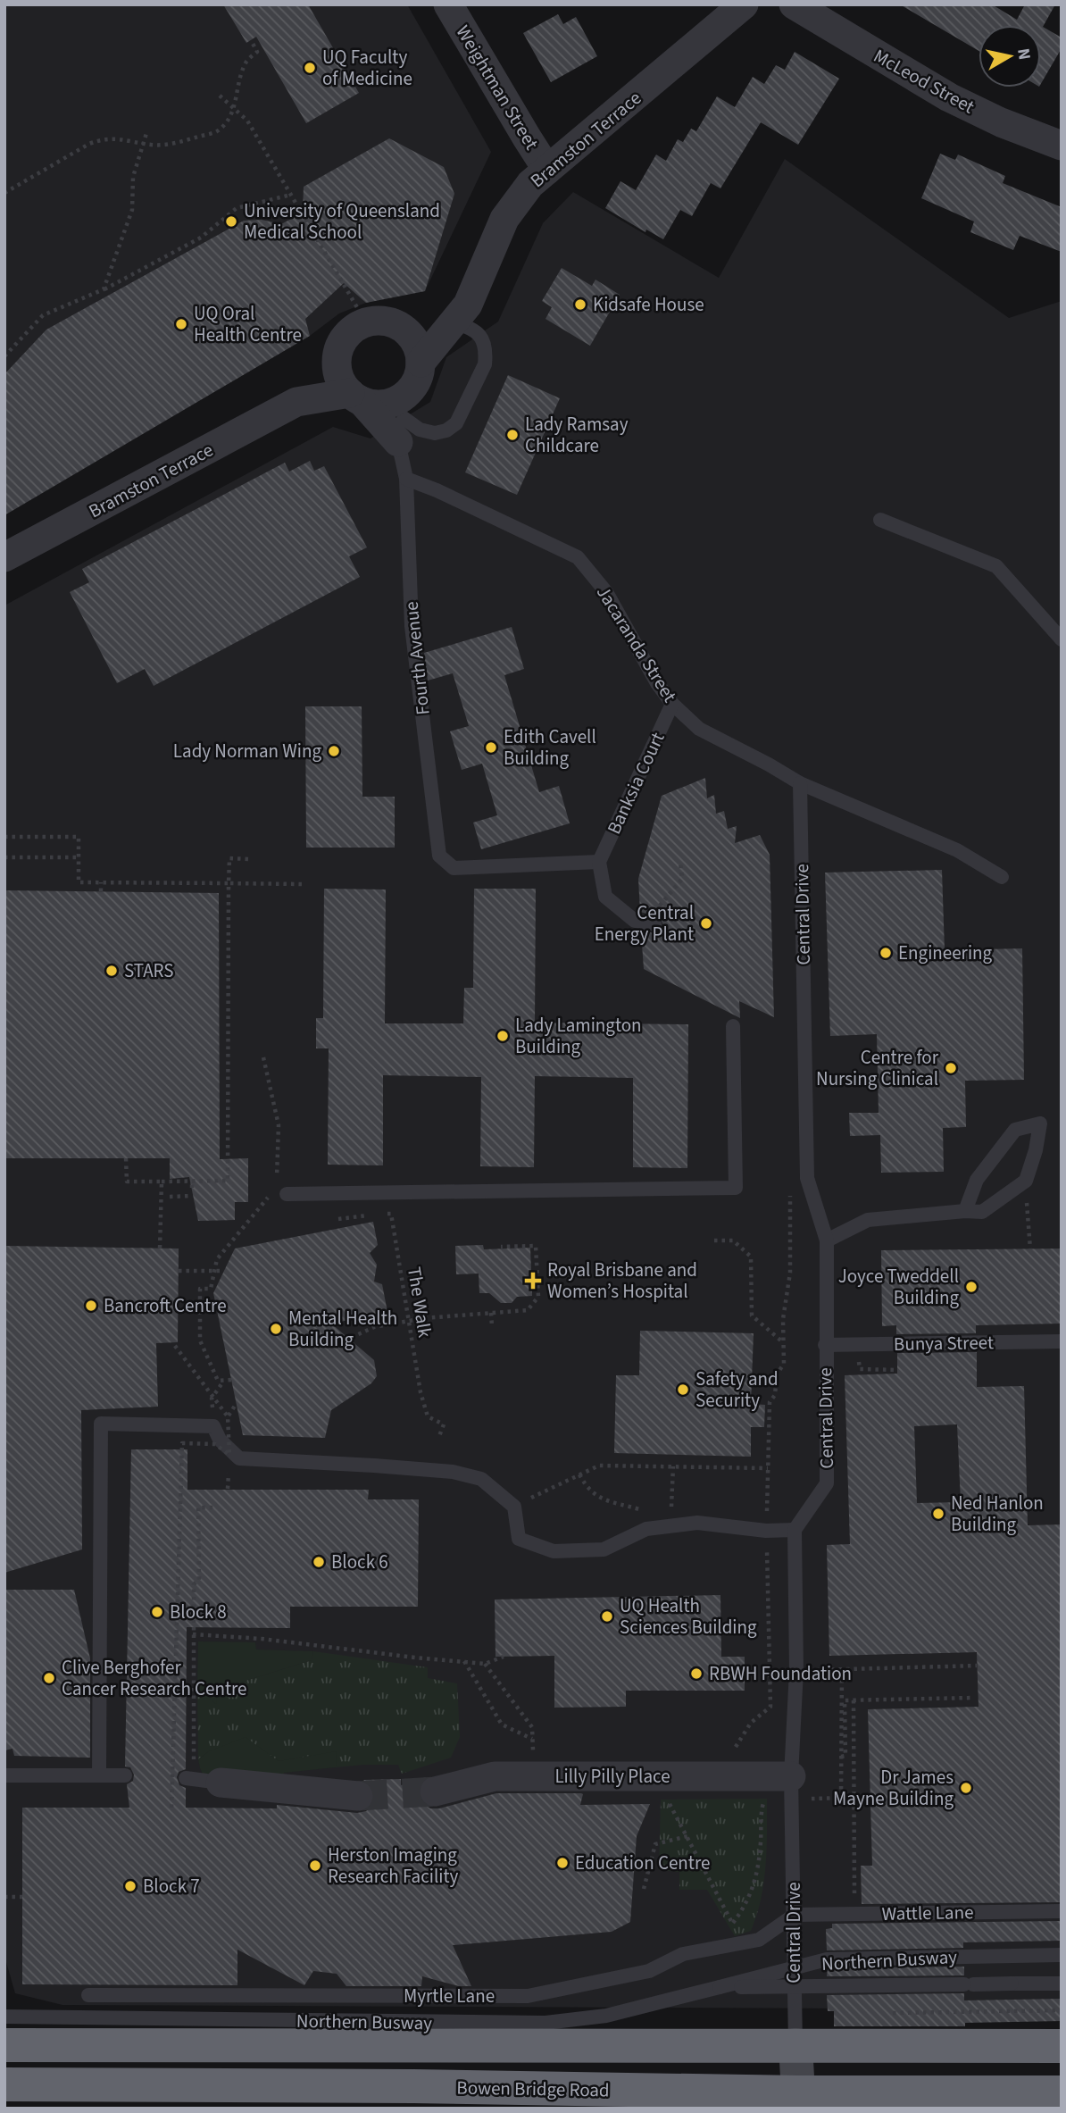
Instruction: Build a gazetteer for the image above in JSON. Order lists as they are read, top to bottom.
{
  "streets": {
    "highway": ["Bowen Bridge Road"],
    "street": [
      "McLeod Street",
      "Weightman Street",
      "Bramston Terrace",
      "Fourth Avenue",
      "Lilly Pilly Place"
    ],
    "lane": [
      "Jacaranda Street",
      "Banksia Court",
      "Central Drive",
      "Bunya Street",
      "Wattle Lane",
      "Northern Busway",
      "Myrtle Lane"
    ],
    "path": ["The Walk"]
  },
  "crossings": [
    ["Weightman Street", "Bramston Terrace"],
    ["Bramston Terrace", "Fourth Avenue"],
    ["Jacaranda Street", "Fourth Avenue"],
    ["Jacaranda Street", "Banksia Court"],
    ["Jacaranda Street", "Central Drive"],
    ["Fourth Avenue", "Banksia Court"],
    ["Central Drive", "Bunya Street"],
    ["Central Drive", "Lilly Pilly Place"],
    ["Central Drive", "Wattle Lane"],
    ["Central Drive", "Myrtle Lane"],
    ["Wattle Lane", "Myrtle Lane"]
  ],
  "places": {
    "other": [
      "UQ Faculty of Medicine",
      "University of Queensland Medical School",
      "Kidsafe House",
      "UQ Oral Health Centre",
      "Lady Ramsay Childcare",
      "Edith Cavell Building",
      "Lady Norman Wing",
      "Central Energy Plant",
      "Engineering",
      "STARS",
      "Lady Lamington Building",
      "Centre for Nursing Clinical",
      "Joyce Tweddell Building",
      "Bancroft Centre",
      "Mental Health Building",
      "Safety and Security",
      "Ned Hanlon Building",
      "Block 6",
      "Block 8",
      "UQ Health Sciences Building",
      "RBWH Foundation",
      "Clive Berghofer Cancer Research Centre",
      "Dr James Mayne Building",
      "Education Centre",
      "Herston Imaging Research Facility",
      "Block 7"
    ],
    "health": ["Royal Brisbane and Women’s Hospital"]
  },
  "north": "right"
}
